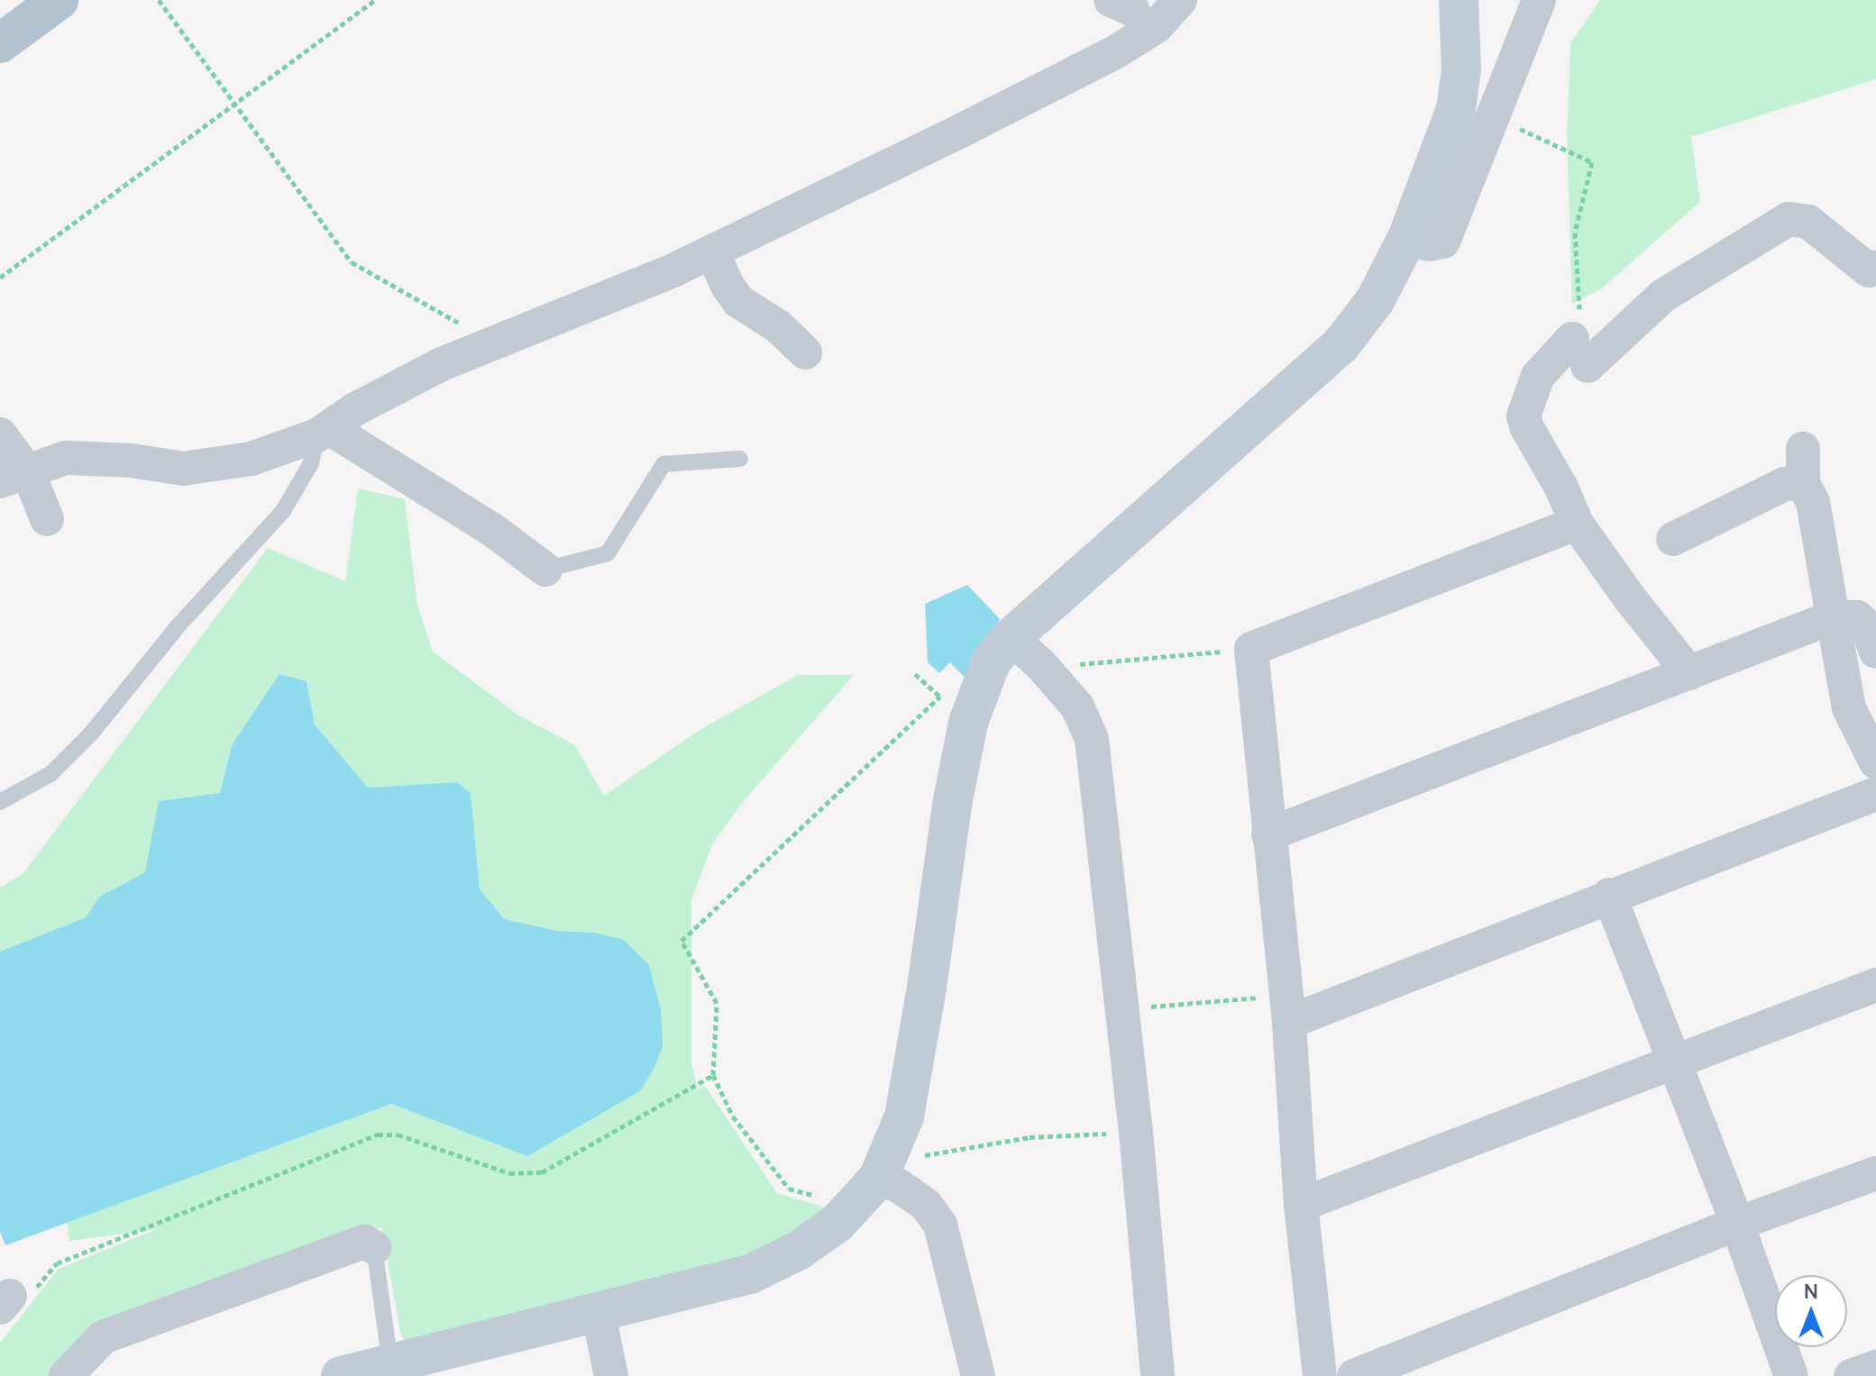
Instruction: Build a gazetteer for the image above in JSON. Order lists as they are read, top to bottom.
{
  "north": "top"
}
